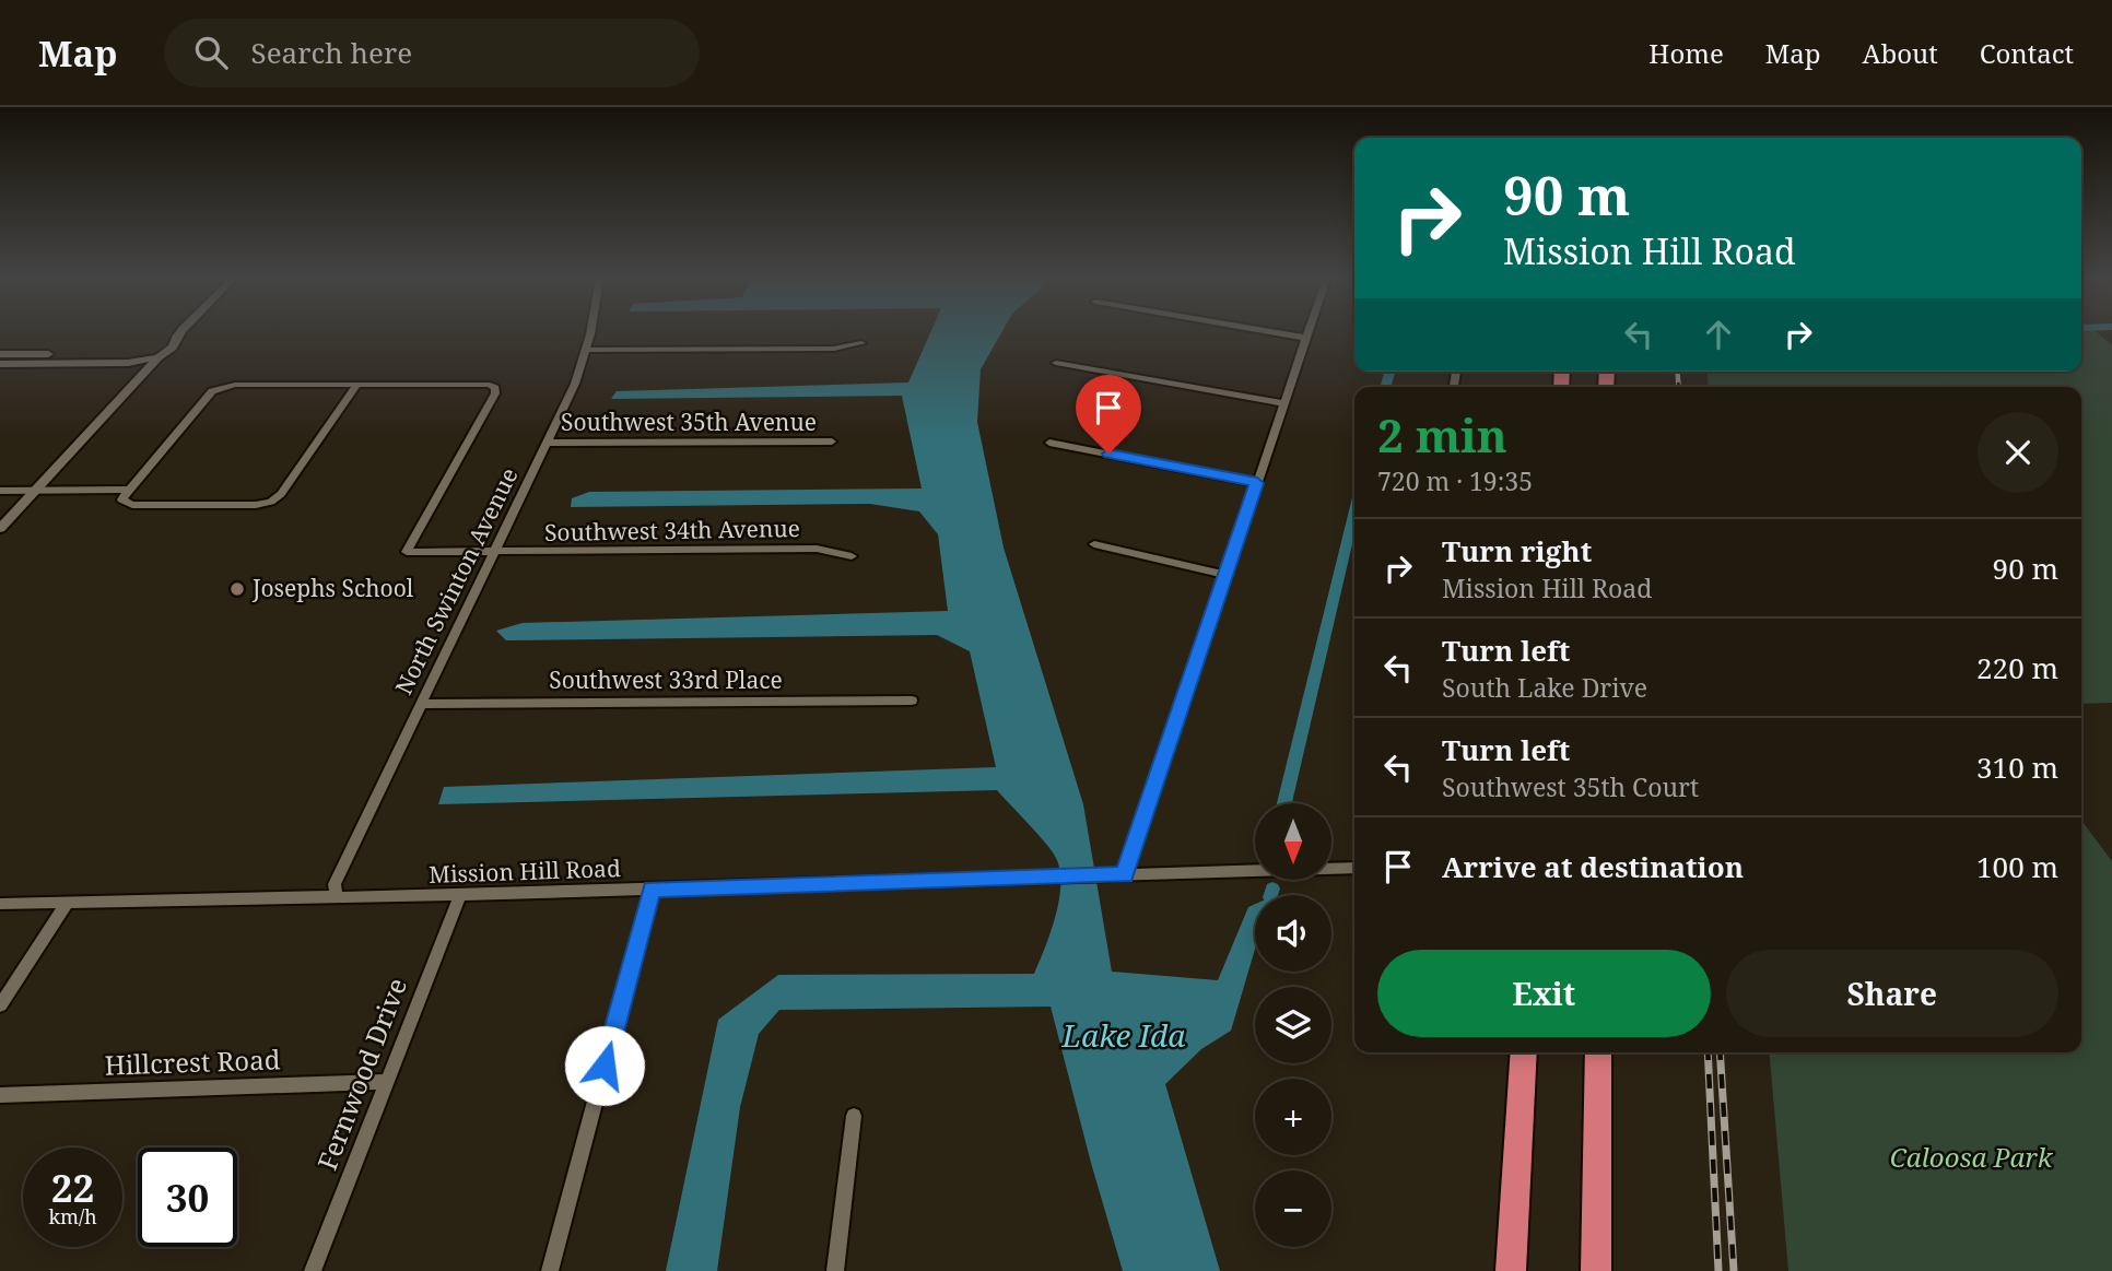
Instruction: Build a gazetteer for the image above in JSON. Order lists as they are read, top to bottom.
{
  "streets": {
    "street": [
      "Southwest 35th Avenue",
      "Southwest 34th Avenue",
      "North Swinton Avenue",
      "Southwest 33rd Place",
      "Mission Hill Road",
      "Hillcrest Road",
      "Fernwood Drive"
    ]
  },
  "crossings": [
    ["Southwest 35th Avenue", "North Swinton Avenue"],
    ["Southwest 34th Avenue", "North Swinton Avenue"],
    ["North Swinton Avenue", "Southwest 33rd Place"],
    ["North Swinton Avenue", "Mission Hill Road"],
    ["Mission Hill Road", "Fernwood Drive"],
    ["Hillcrest Road", "Fernwood Drive"]
  ],
  "water": ["Lake Ida"],
  "parks": ["Caloosa Park"],
  "places": ["Josephs School"],
  "north": "bottom",
  "page": {
    "header": "Map",
    "search": "Search here",
    "nav": [
      "Home",
      "Map",
      "About",
      "Contact"
    ],
    "turn": ["90 m", "Mission Hill Road"],
    "heading": ["2 min", "720 m · 19:35"],
    "list": [
      {
        "name": "Turn right",
        "note": "Mission Hill Road",
        "value": "90 m"
      },
      {
        "name": "Turn left",
        "note": "South Lake Drive",
        "value": "220 m"
      },
      {
        "name": "Turn left",
        "note": "Southwest 35th Court",
        "value": "310 m"
      },
      {
        "name": "Arrive at destination",
        "value": "100 m"
      }
    ],
    "map_buttons": ["+", "−"],
    "buttons": ["Exit", "Share"],
    "speed": "22 km/h",
    "limit": "30"
  }
}
